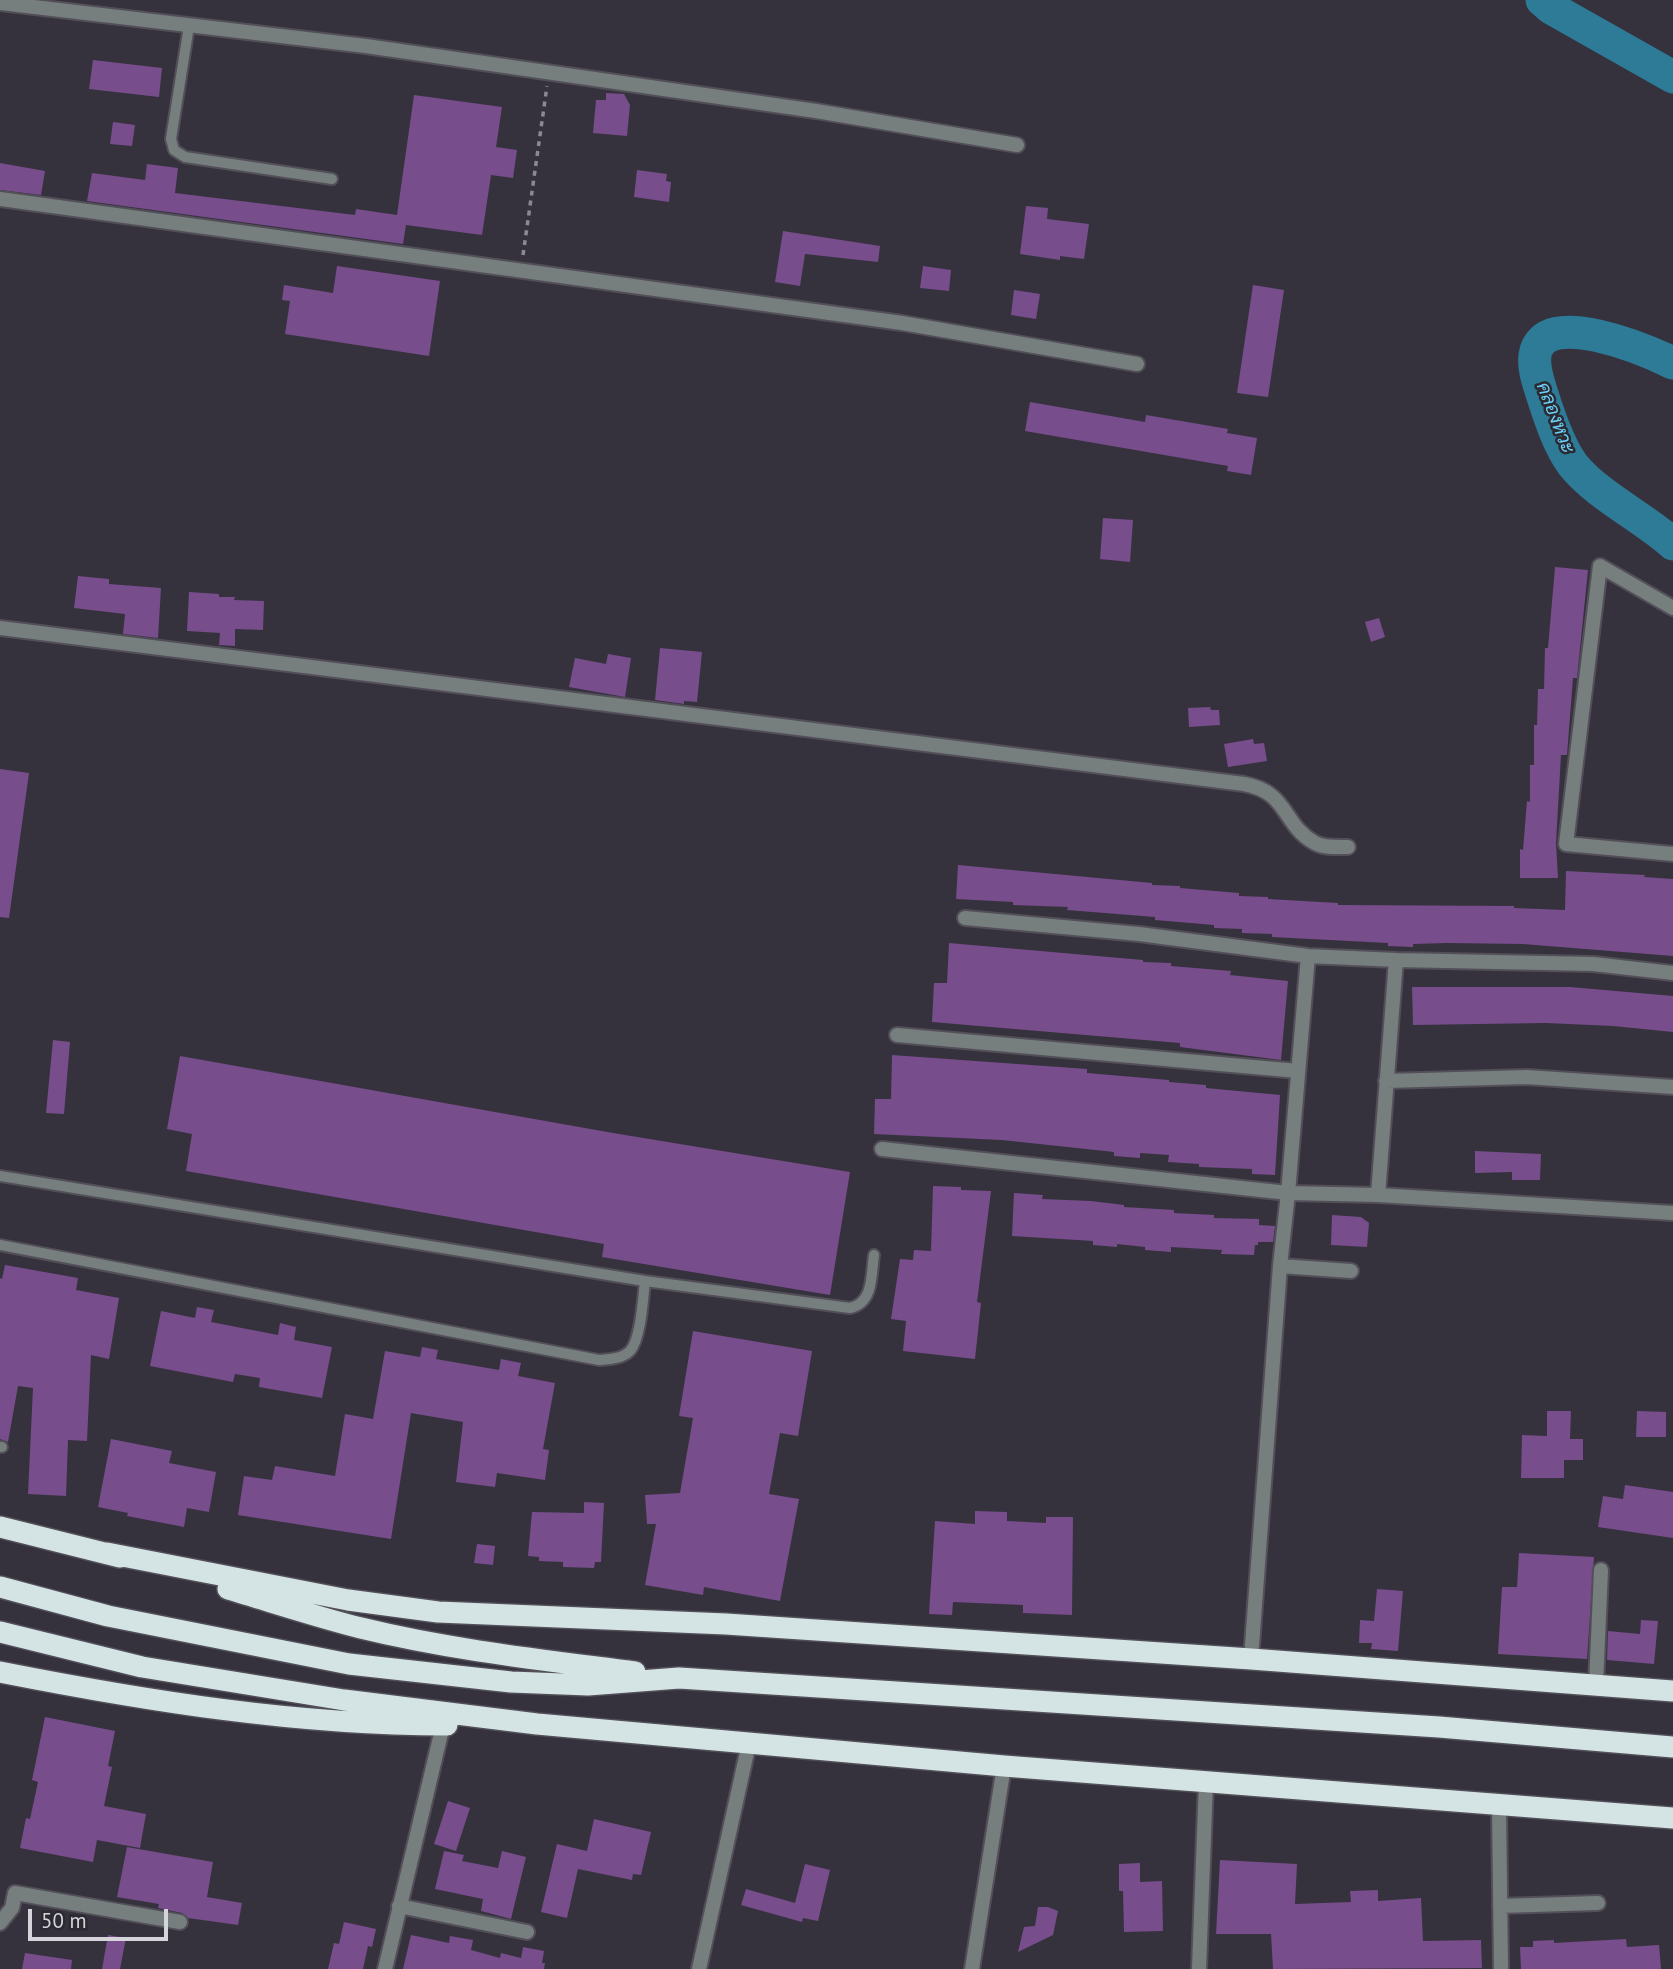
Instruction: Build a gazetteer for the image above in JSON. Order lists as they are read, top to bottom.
{
  "water": ["คลองหวะ"],
  "scale_bar": "50 m"
}
